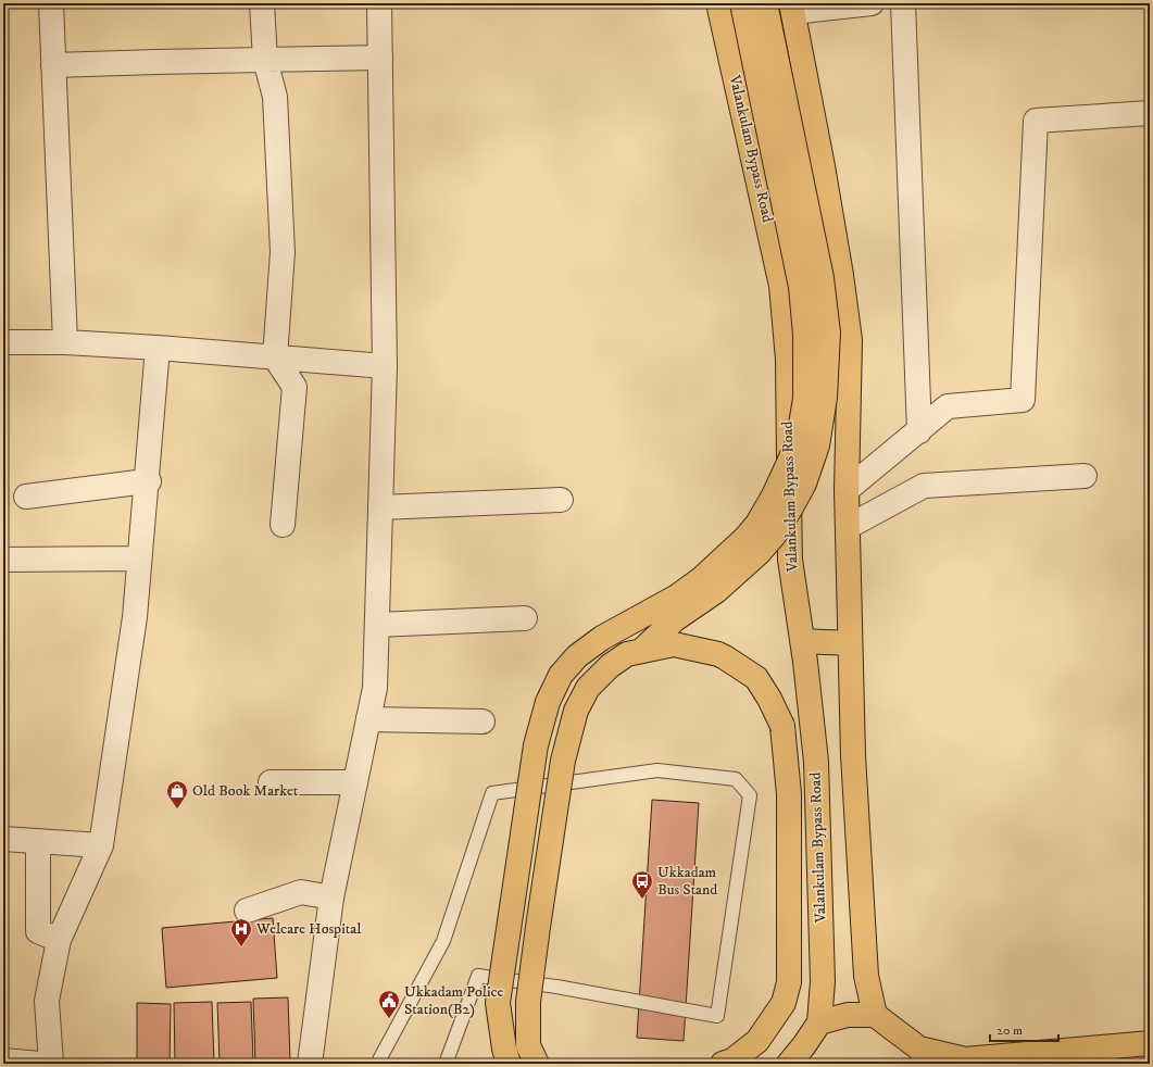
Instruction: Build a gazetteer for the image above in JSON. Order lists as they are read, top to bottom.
{
  "streets": {
    "main road": ["Valankulam Bypass Road"]
  },
  "places": {
    "shop": ["Old Book Market"],
    "bus stop": ["Ukkadam Bus Stand"],
    "hospital": ["Welcare Hospital"],
    "public building": ["Ukkadam Police Station(B2)"]
  },
  "scale_bar": "20 m"
}
